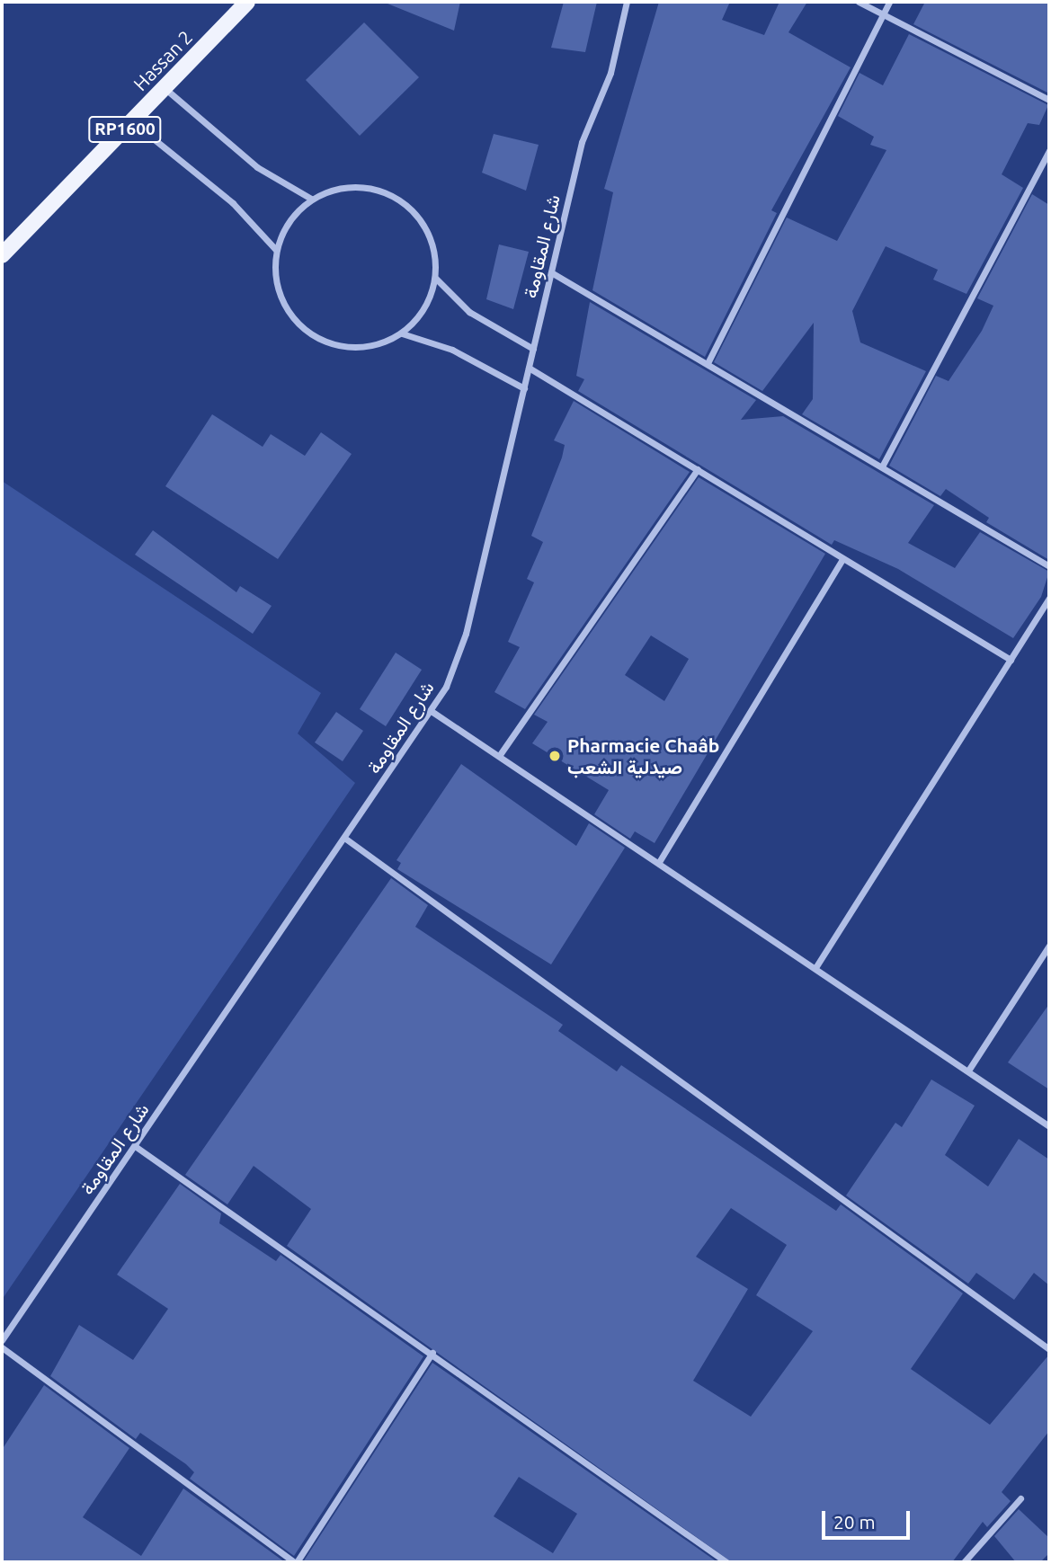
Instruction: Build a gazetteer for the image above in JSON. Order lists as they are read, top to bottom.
{
  "streets": {
    "main road": ["Hassan 2", "RP1600"],
    "street": ["شارع المقاومة"]
  },
  "places": ["Pharmacie Chaâb صيدلية الشعب"],
  "scale_bar": "20 m"
}
